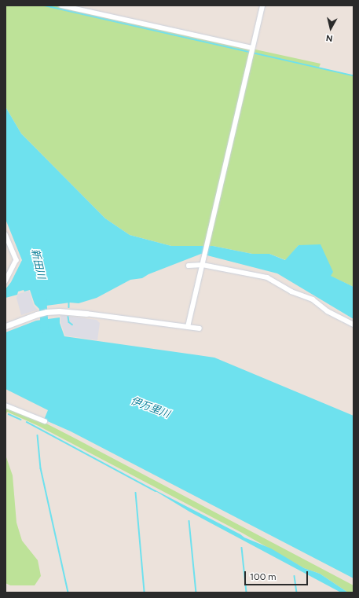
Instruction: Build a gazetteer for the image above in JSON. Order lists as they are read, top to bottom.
{
  "water": ["新田川", "伊万里川"],
  "scale_bar": "100 m",
  "north": "bottom"
}
